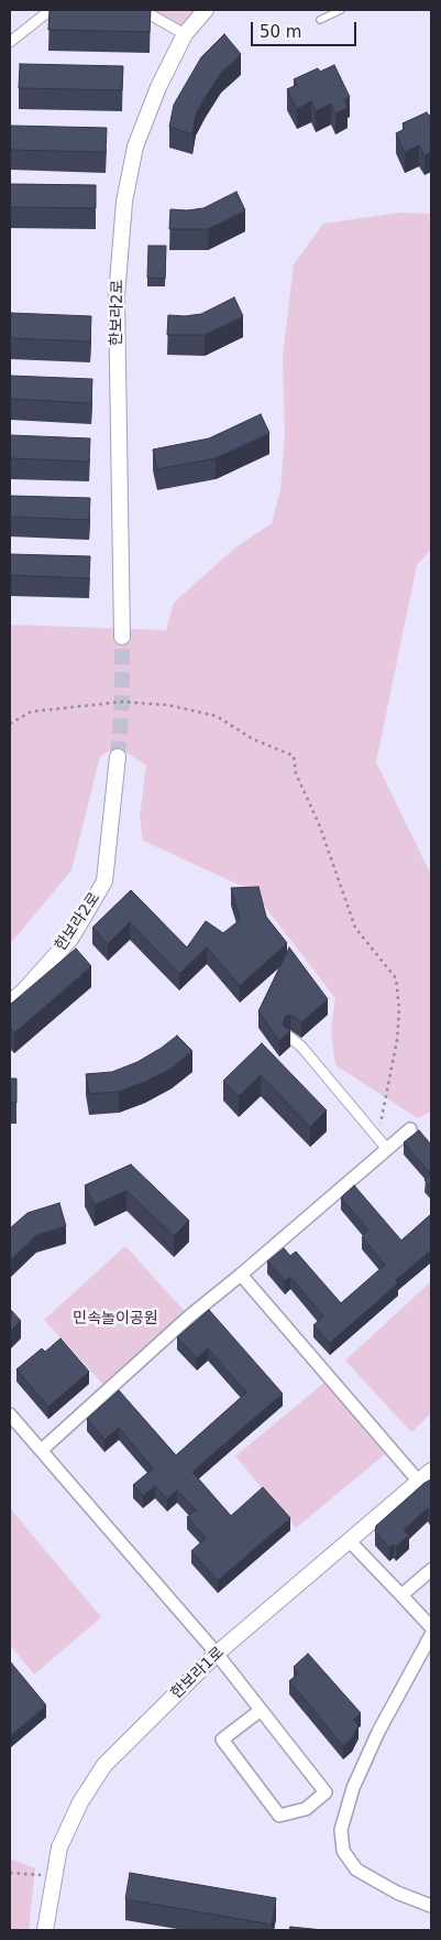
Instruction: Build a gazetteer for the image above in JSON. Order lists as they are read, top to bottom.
{
  "streets": {
    "street": ["한보라2로", "한보라1로"]
  },
  "parks": ["민속놀이공원"],
  "scale_bar": "50 m"
}
